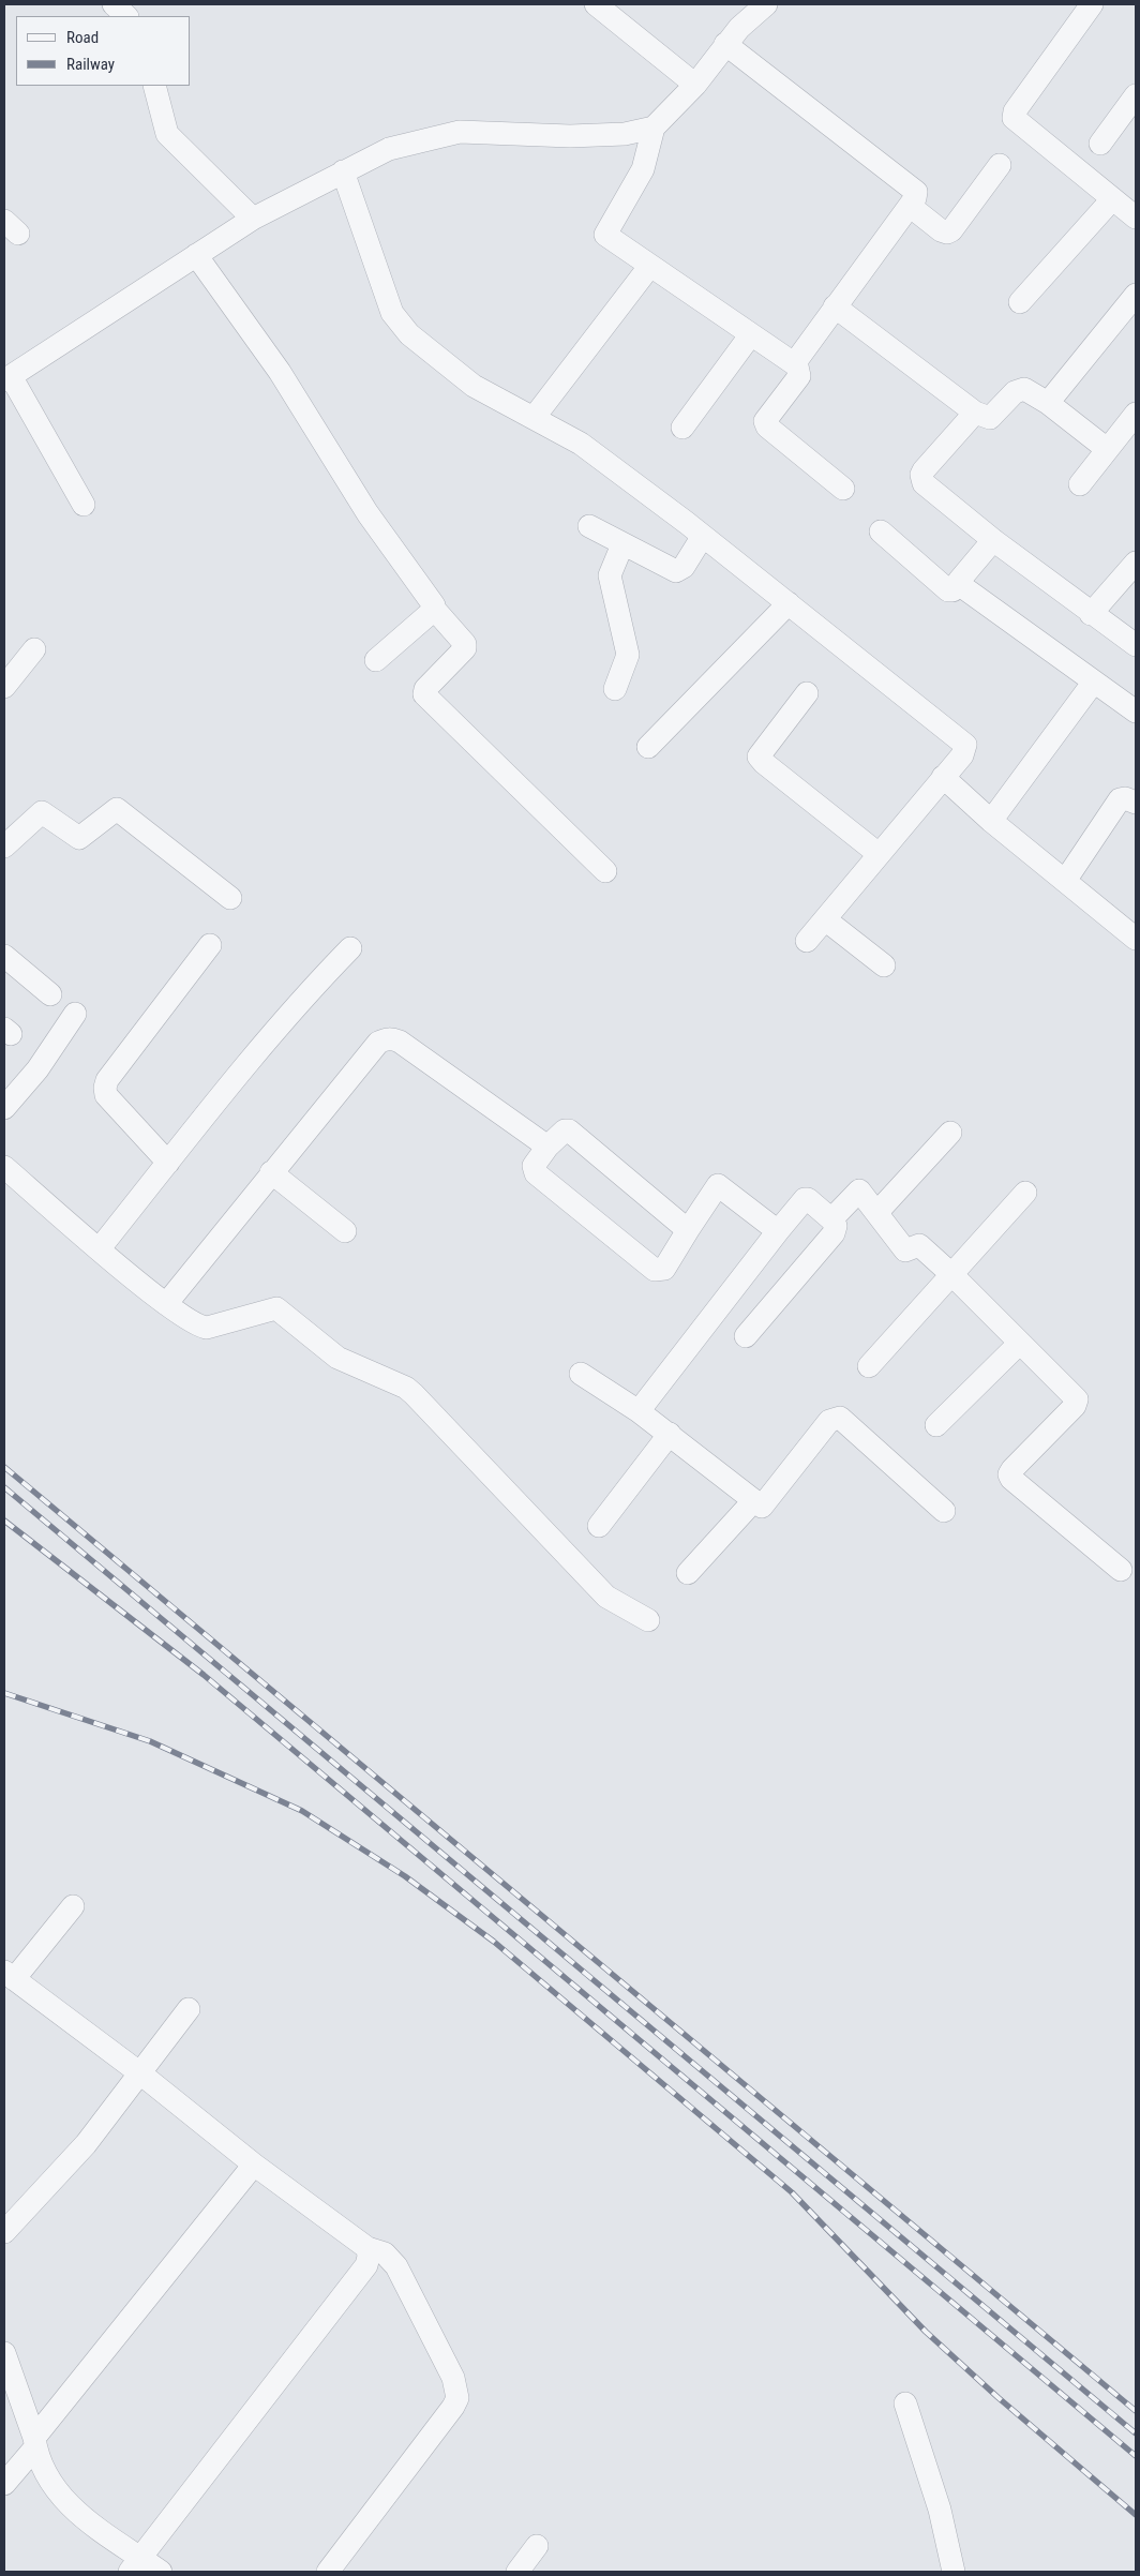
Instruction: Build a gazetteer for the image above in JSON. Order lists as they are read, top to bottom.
{
  "legend": ["Road", "Railway"]
}
